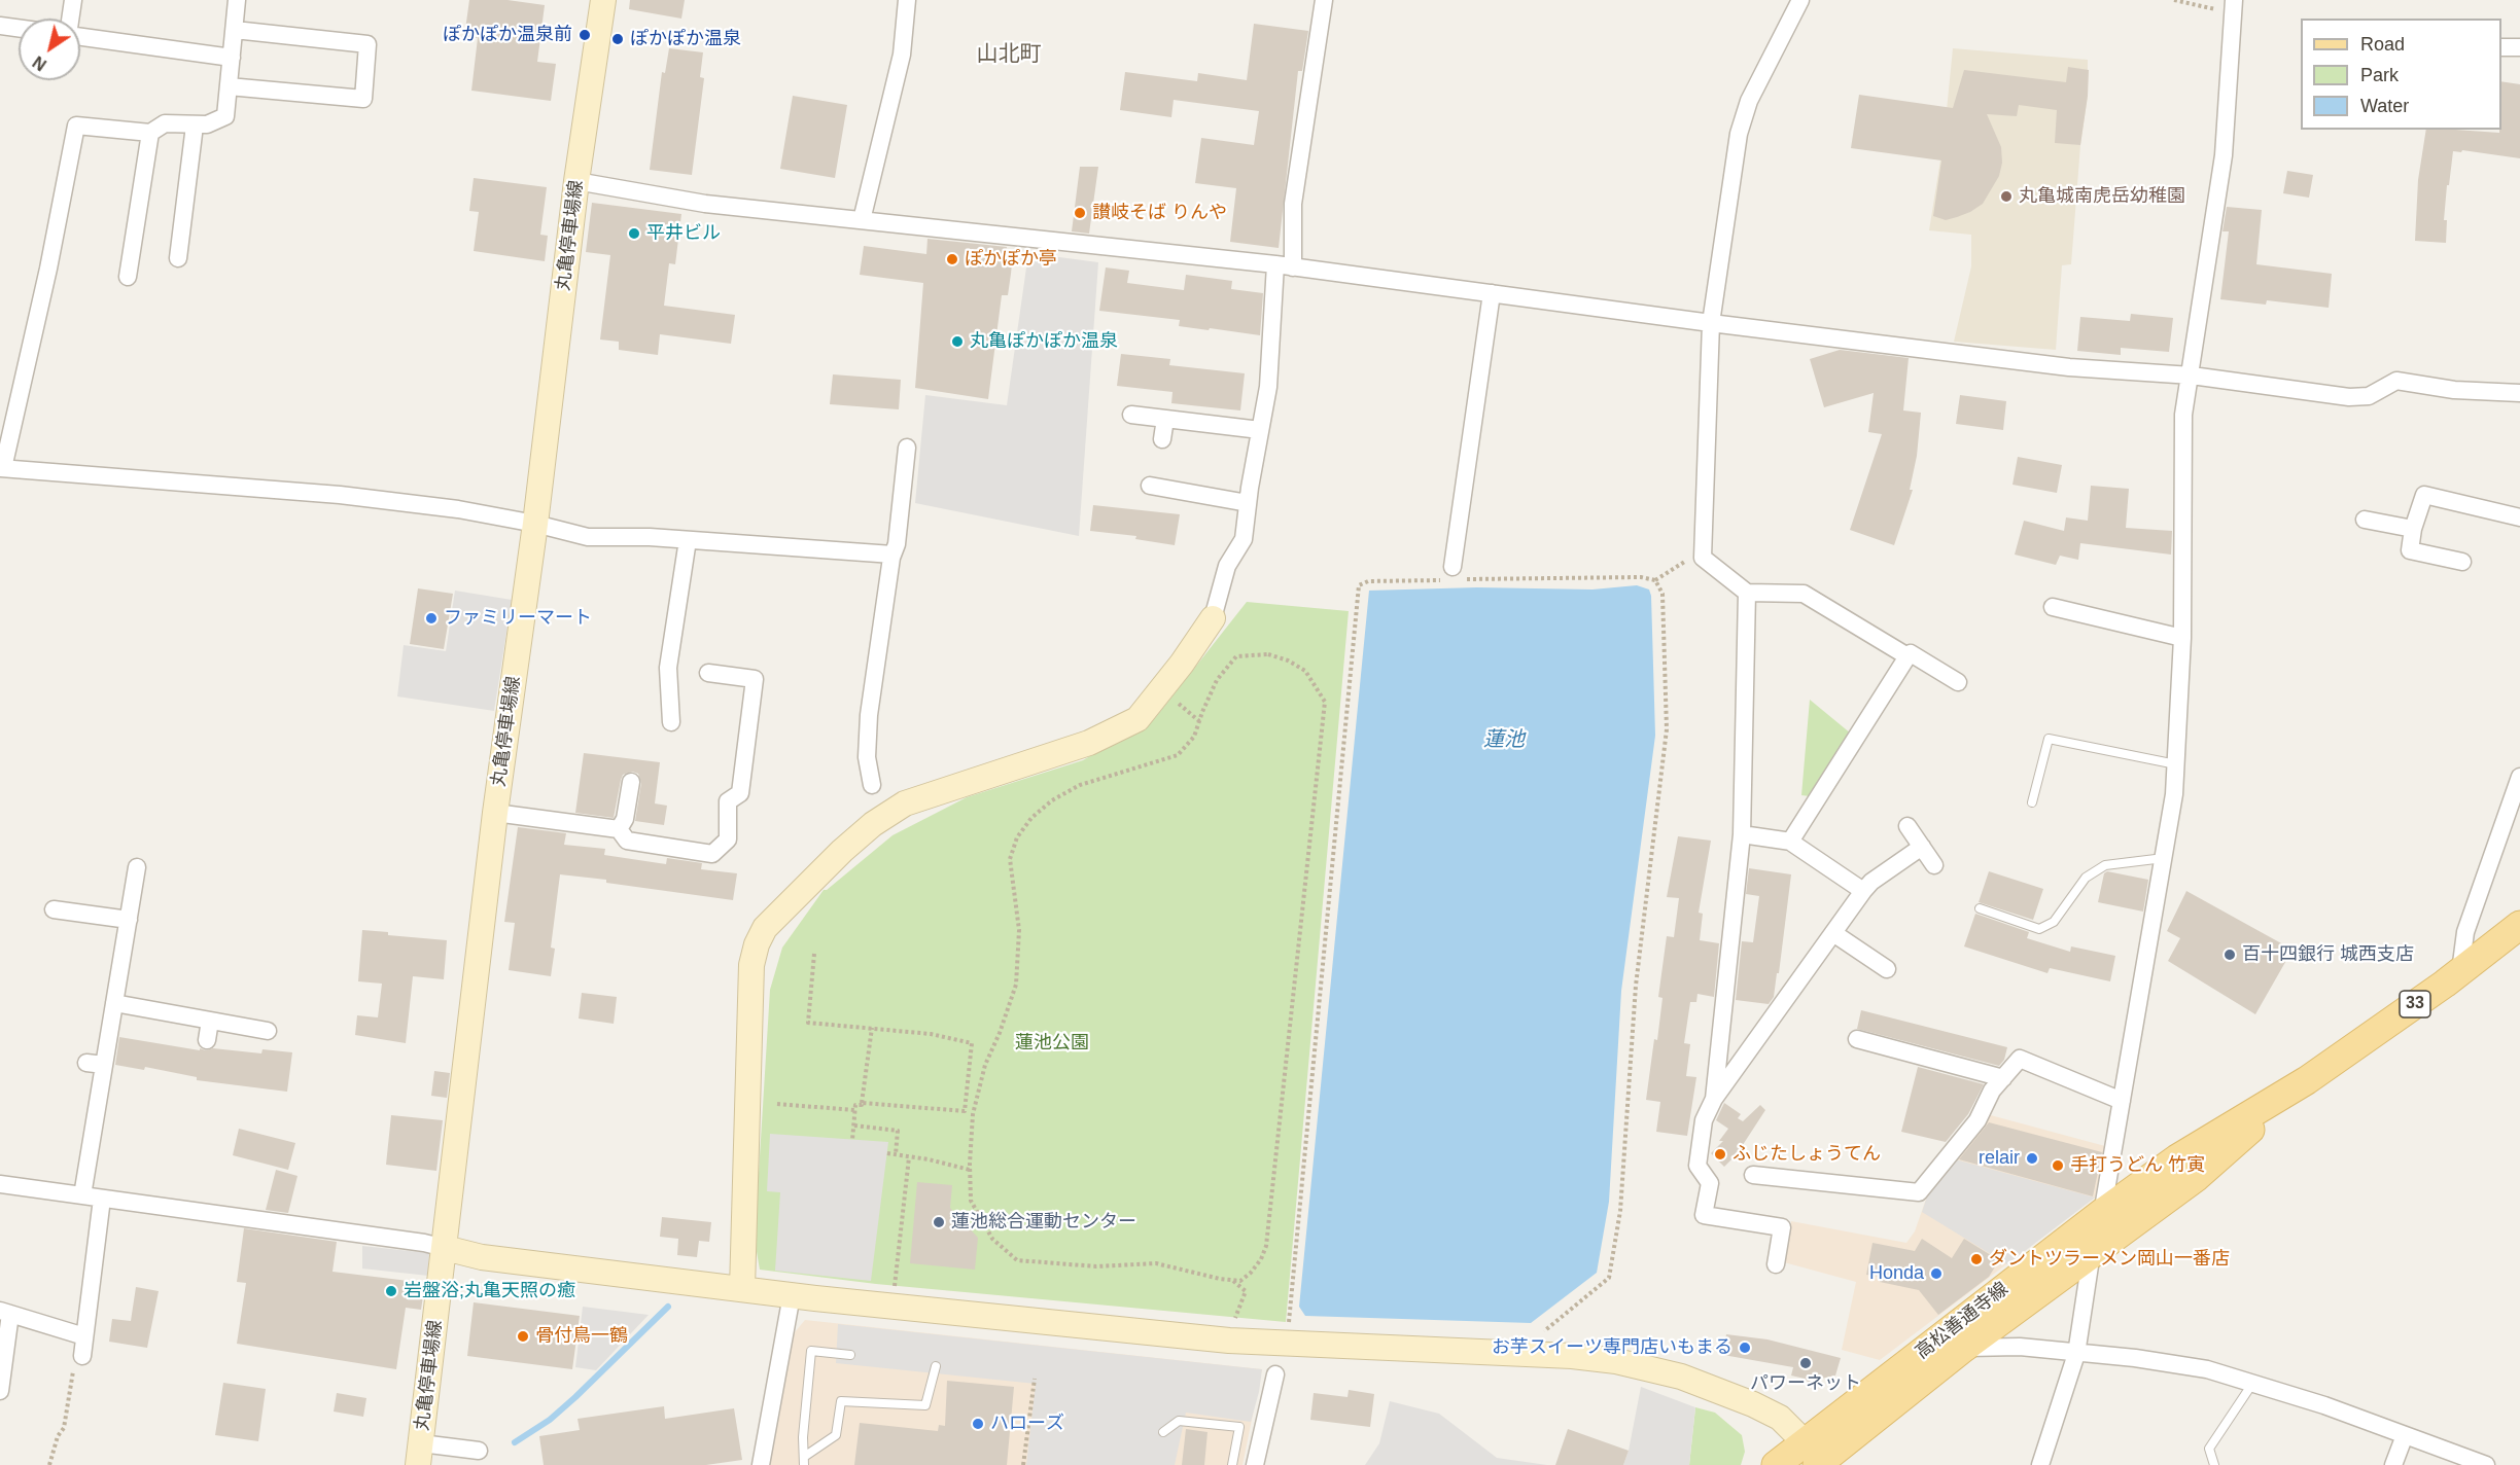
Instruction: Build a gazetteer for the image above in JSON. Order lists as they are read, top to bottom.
{
  "streets": {
    "main road": ["33", "高松善通寺線"],
    "street": ["丸亀停車場線"]
  },
  "districts": ["山北町"],
  "water": ["蓮池"],
  "parks": ["蓮池公園"],
  "places": [
    "ぽかぽか温泉前",
    "ぽかぽか温泉",
    "丸亀城南虎岳幼稚園",
    "讃岐そば りんや",
    "平井ビル",
    "ぽかぽか亭",
    "丸亀ぽかぽか温泉",
    "ファミリーマート",
    "百十四銀行 城西支店",
    "ふじたしょうてん",
    "relair",
    "手打うどん 竹寅",
    "蓮池総合運動センター",
    "ダントツラーメン岡山一番店",
    "Honda",
    "岩盤浴;丸亀天照の癒",
    "骨付鳥一鶴",
    "お芋スイーツ専門店いもまる",
    "パワーネット",
    "ハローズ"
  ],
  "legend": ["Road", "Park", "Water"],
  "north": "bottom left"
}
